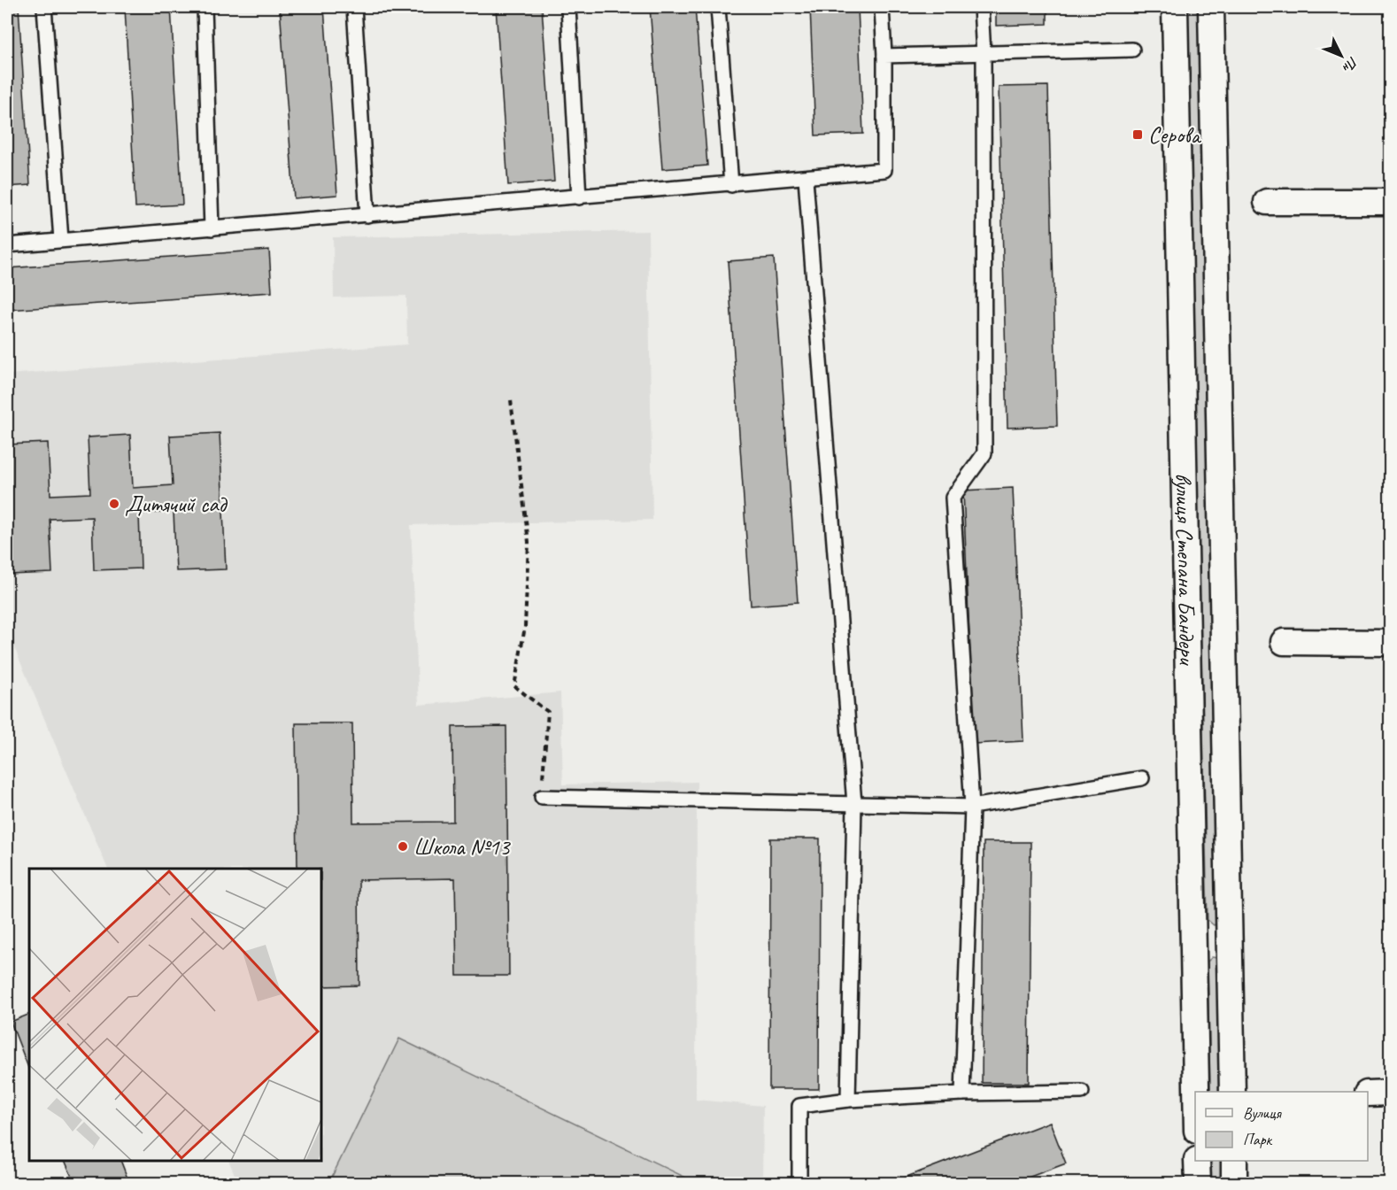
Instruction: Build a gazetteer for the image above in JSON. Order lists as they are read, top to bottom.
{
  "streets": {
    "street": ["вулиця Степана Бандери"]
  },
  "places": {
    "transit": ["Серова"],
    "other": ["Дитячий сад", "Школа №13"]
  },
  "legend": ["Вулиця", "Парк"],
  "north": "bottom right"
}
